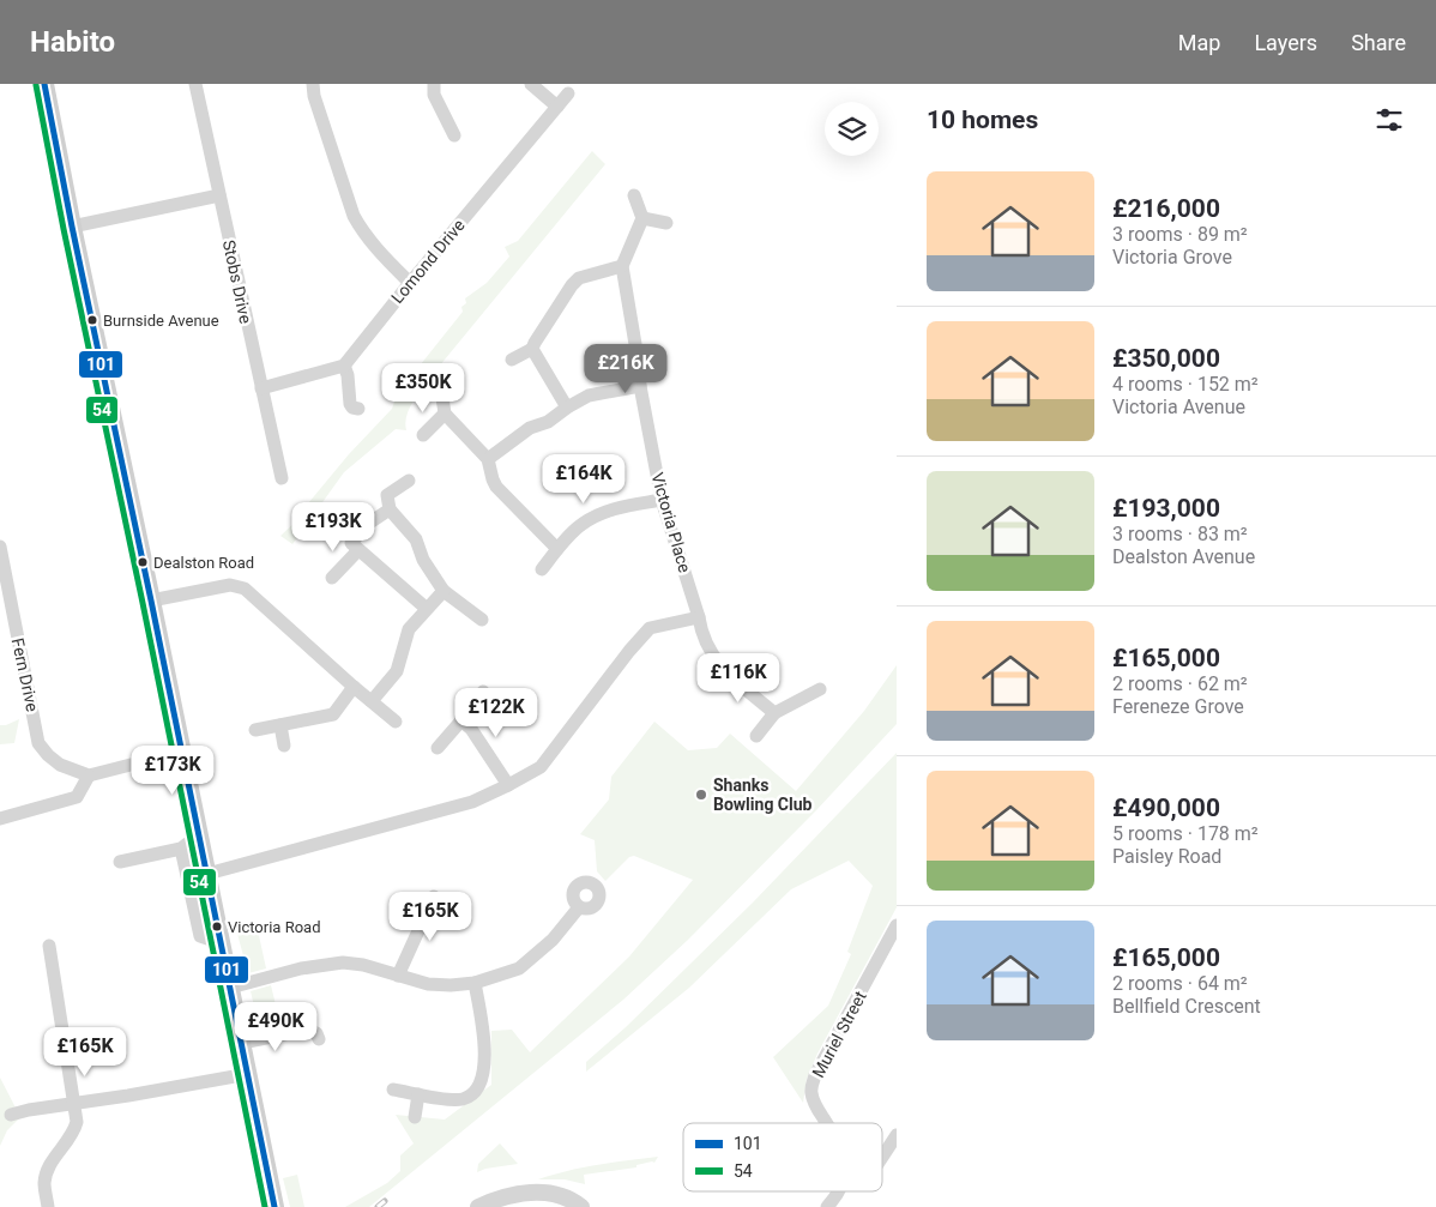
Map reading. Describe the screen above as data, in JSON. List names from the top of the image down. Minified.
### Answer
{"streets":{"street":["Lomond Drive","Stobs Drive","Victoria Place","Fern Drive","Muriel Street"]},"places":["Burnside Avenue","Dealston Road","Shanks Bowling Club","Victoria Road"],"lines":["transit line 101","transit line 54"],"legend":["101","54"],"page":{"header":"Habito","nav":["Map","Layers","Share"],"heading":"10 homes","list":[{"name":"£216,000","note":"3 rooms · 89 m² · Victoria Grove"},{"name":"£350,000","note":"4 rooms · 152 m² · Victoria Avenue"},{"name":"£193,000","note":"3 rooms · 83 m² · Dealston Avenue"},{"name":"£165,000","note":"2 rooms · 62 m² · Fereneze Grove"},{"name":"£490,000","note":"5 rooms · 178 m² · Paisley Road"},{"name":"£165,000","note":"2 rooms · 64 m² · Bellfield Crescent"}],"price":["£216K","£350K","£164K","£193K","£116K","£122K","£173K","£165K","£490K","£165K"]}}
